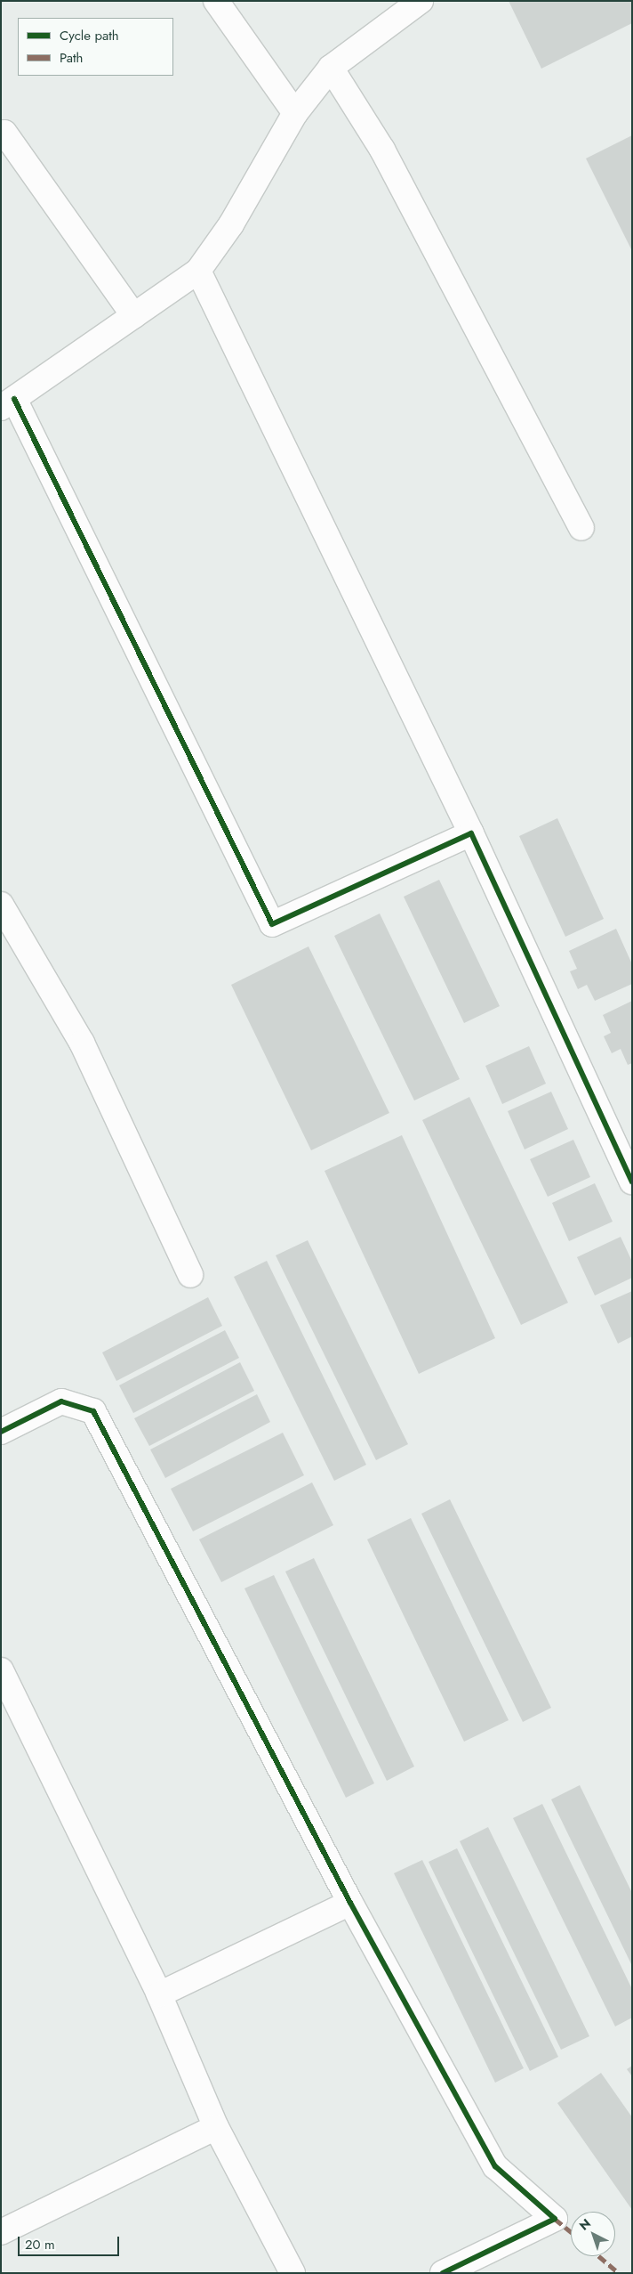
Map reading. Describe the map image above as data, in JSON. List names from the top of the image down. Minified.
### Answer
{"legend":["Cycle path","Path"],"scale_bar":"20 m","north":"top left"}
